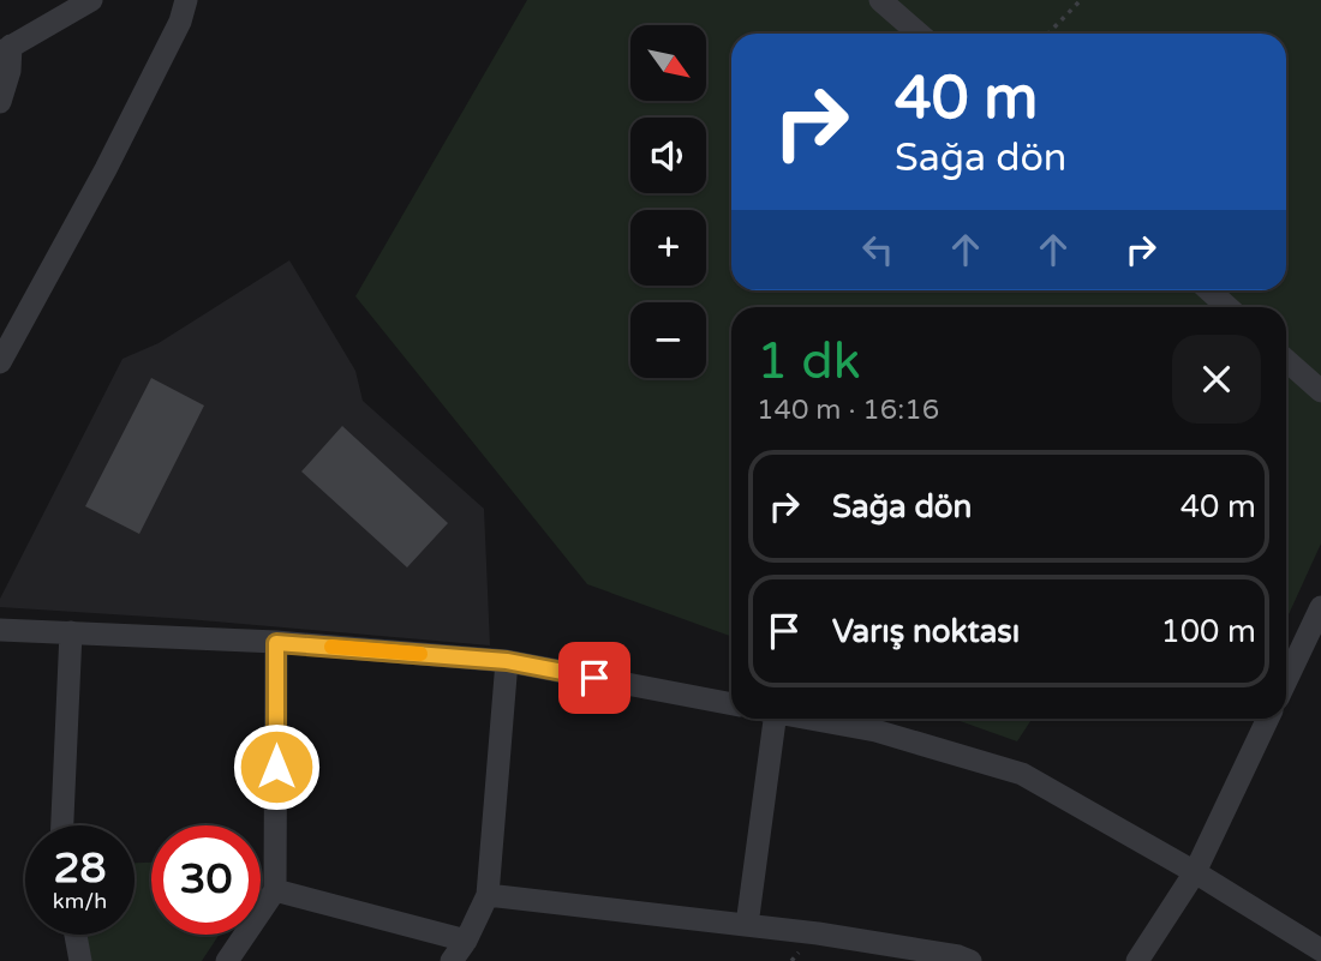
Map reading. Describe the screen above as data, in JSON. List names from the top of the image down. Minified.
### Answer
{"north":"bottom right","page":{"map_buttons":["+","−"],"turn":["40 m","Sağa dön"],"heading":["1 dk","140 m · 16:16"],"list":[{"name":"Sağa dön","value":"40 m"},{"name":"Varış noktası","value":"100 m"}],"speed":"28 km/h","limit":"30"}}
